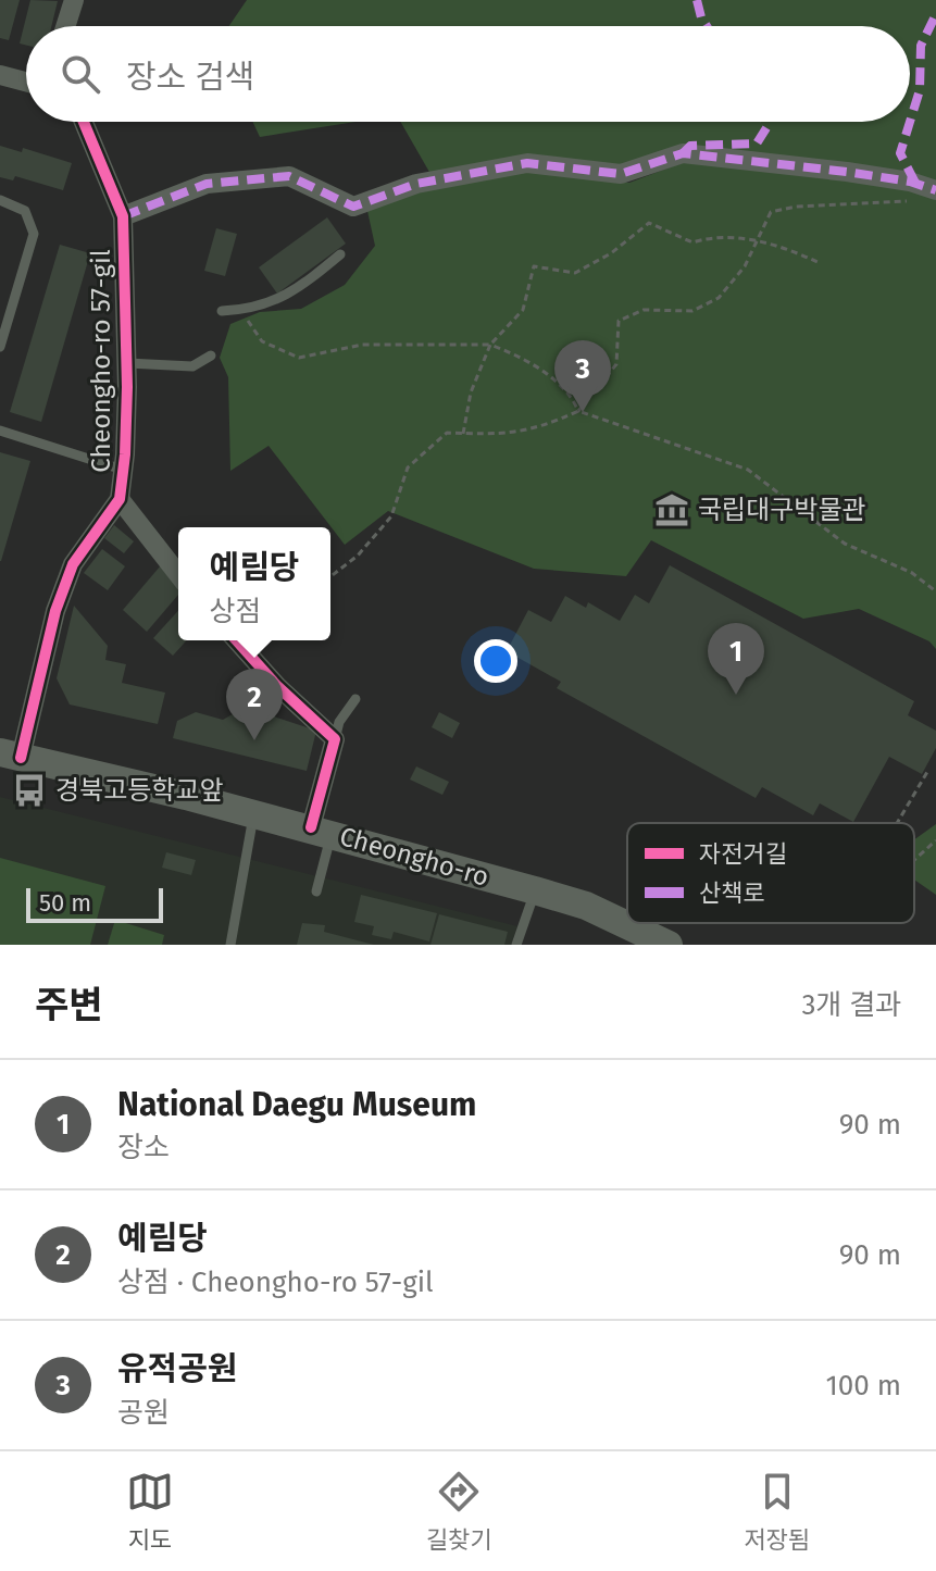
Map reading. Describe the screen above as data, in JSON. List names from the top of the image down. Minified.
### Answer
{"streets":{"main road":["Cheongho-ro"],"street":["Cheongho-ro 57-gil"]},"crossings":[["Cheongho-ro 57-gil","Cheongho-ro"]],"places":{"museum":["국립대구박물관"],"bus stop":["경북고등학교앞"]},"legend":["자전거길","산책로"],"scale_bar":"50 m","page":{"search":"장소 검색","pins":["3","1","2"],"popup":["예림당","상점"],"scale":"50 m","heading":["주변","3개 결과"],"list":[{"mark":"1","name":"National Daegu Museum","note":"장소","value":"90 m"},{"mark":"2","name":"예림당","note":"상점 · Cheongho-ro 57-gil","value":"90 m"},{"mark":"3","name":"유적공원","note":"공원","value":"100 m"}],"nav":["지도","길찾기","저장됨"]}}
